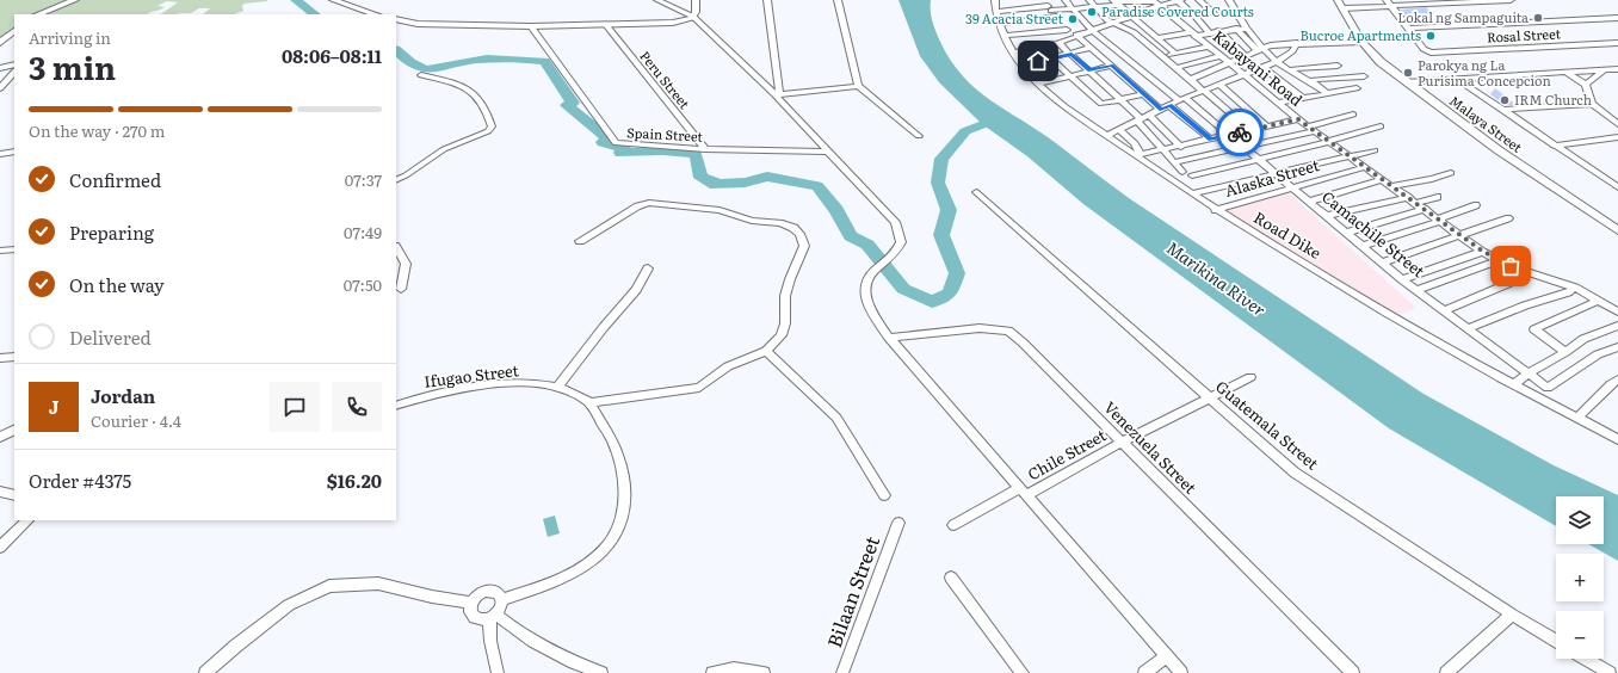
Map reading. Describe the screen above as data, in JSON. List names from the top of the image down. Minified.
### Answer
{"streets":{"street":["Rosal Street","Kabayani Road","Peru Street","Malaya Street","Spain Street","Alaska Street","Camachile Street","Road Dike","Ifugao Street","Guatemala Street","Venezuela Street","Chile Street","Bilaan Street"]},"crossings":[["Kabayani Road","Alaska Street"],["Peru Street","Spain Street"],["Alaska Street","Camachile Street"],["Alaska Street","Road Dike"],["Guatemala Street","Chile Street"],["Venezuela Street","Chile Street"]],"water":["Marikina River"],"places":["Paradise Covered Courts","Lokal ng Sampaguita","39 Acacia Street","Bucroe Apartments","Parokya ng La Purisima Concepcion","IRM Church"],"page":{"heading":["3 min","Arriving in","08:06–08:11"],"panel":["Jordan","Courier · 4.4","Order #4375","$16.20"],"bar":"On the way · 270 m","list":[["Confirmed","07:37"],["Preparing","07:49"],["On the way","07:50"],"Delivered"],"round":"J","map_buttons":["+","−"]}}
